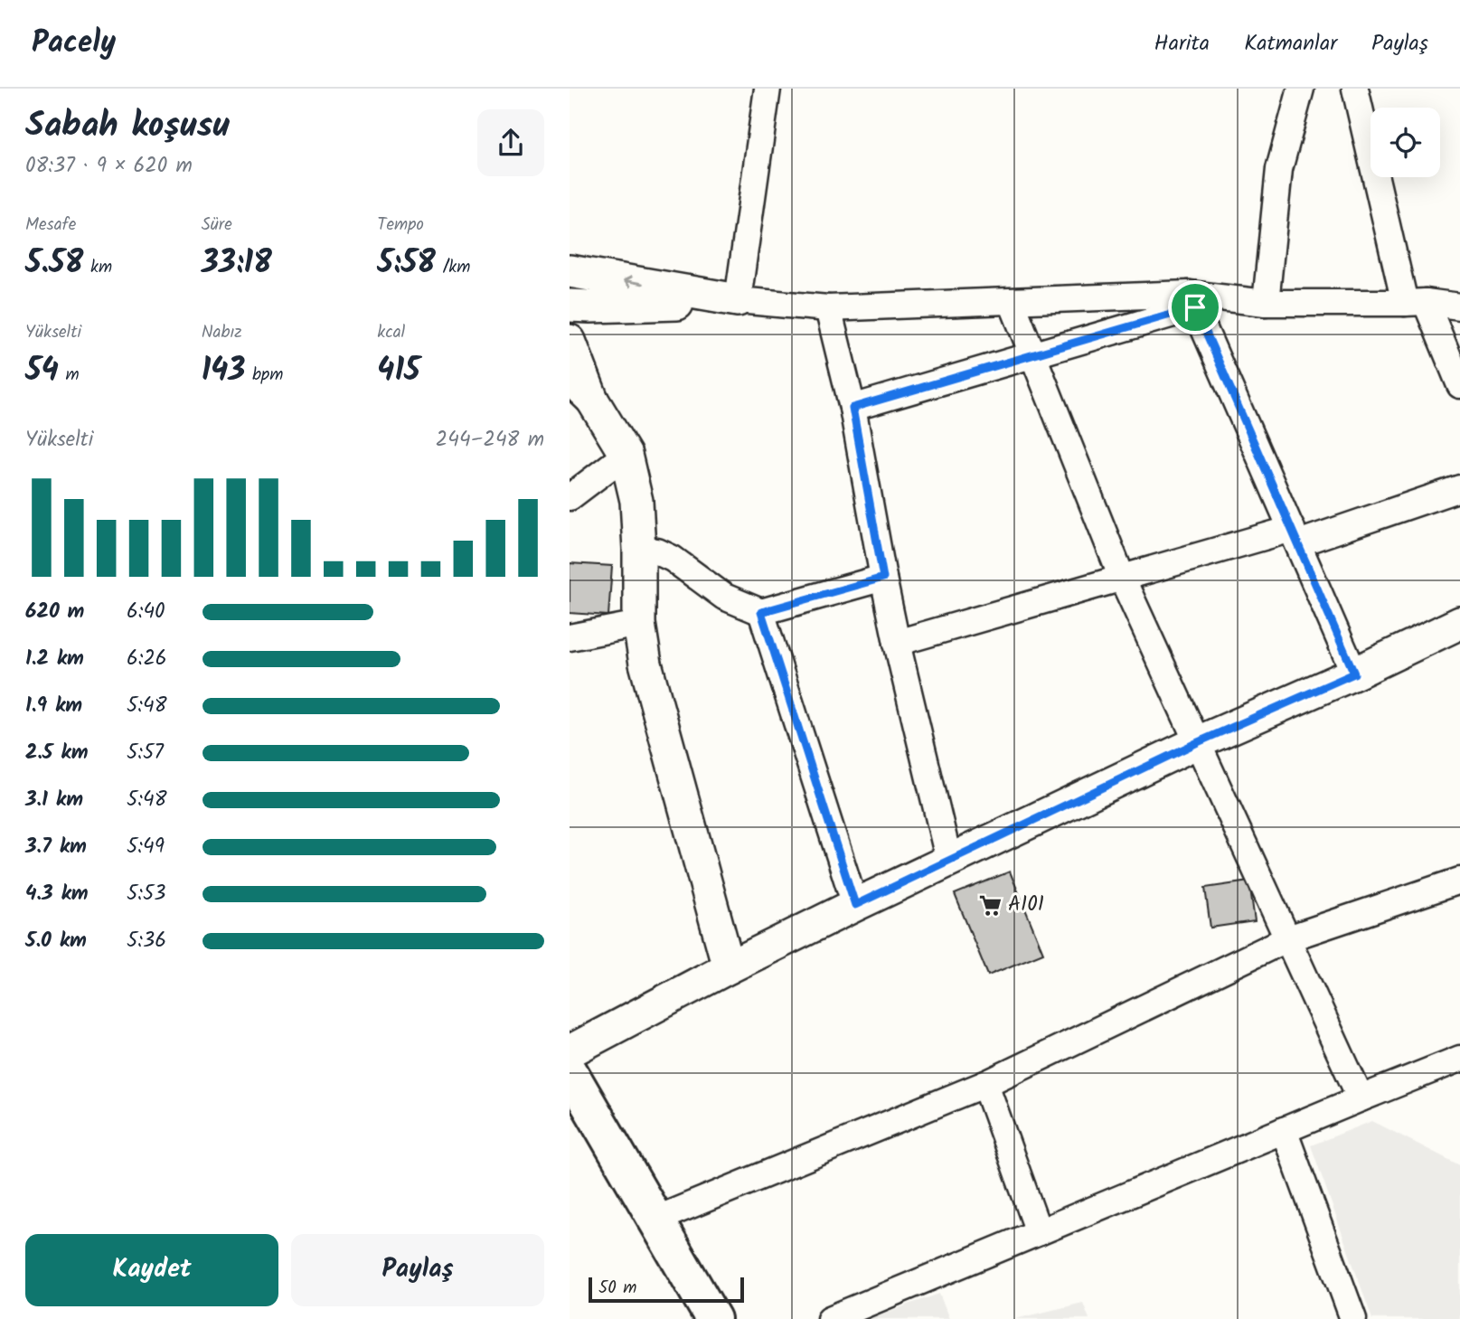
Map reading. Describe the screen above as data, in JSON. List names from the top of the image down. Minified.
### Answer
{"places":{"supermarket":["A101"]},"scale_bar":"50 m","page":{"header":"Pacely","nav":["Harita","Katmanlar","Paylaş"],"heading":["Sabah koşusu","08:37 · 9 × 620 m"],"stats":[["Mesafe","5.58 km"],["Süre","33:18"],["Tempo","5:58 /km"],["Yükselti","54 m"],["Nabız","143 bpm"],["kcal","415"]],"chart":["Yükselti","244–248 m"],"list":[{"name":"620 m","note":"6:40"},{"name":"1.2 km","note":"6:26"},{"name":"1.9 km","note":"5:48"},{"name":"2.5 km","note":"5:57"},{"name":"3.1 km","note":"5:48"},{"name":"3.7 km","note":"5:49"},{"name":"4.3 km","note":"5:53"},{"name":"5.0 km","note":"5:36"}],"buttons":["Kaydet","Paylaş"],"scale":"50 m"}}
